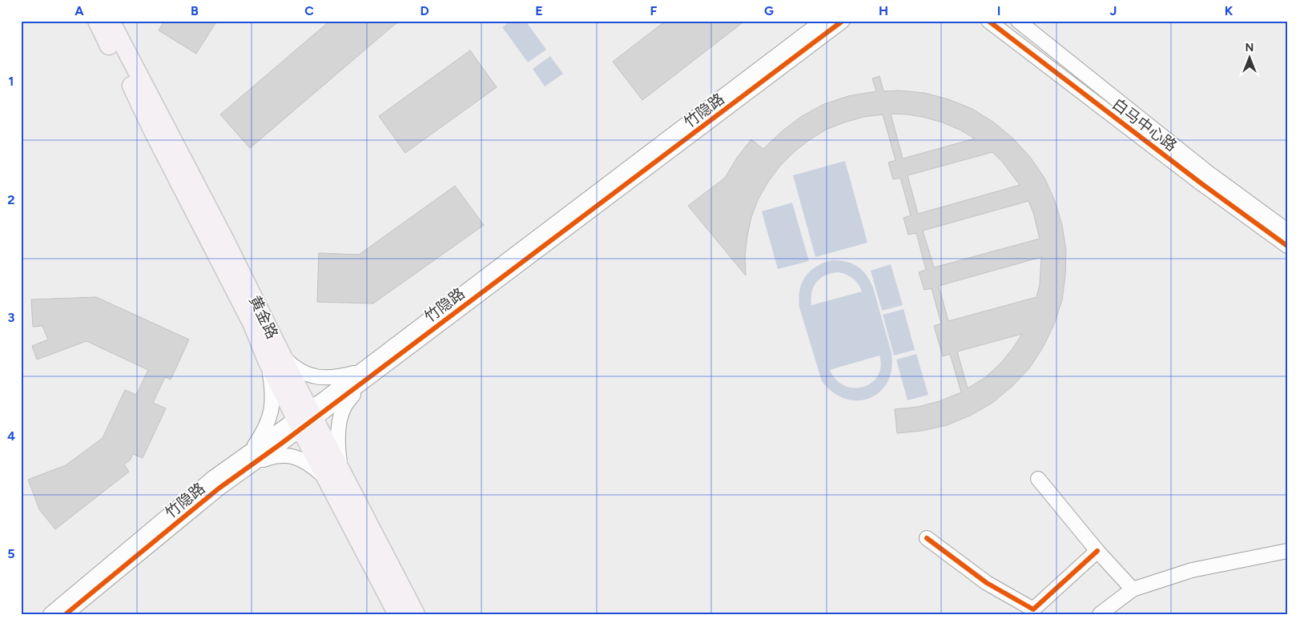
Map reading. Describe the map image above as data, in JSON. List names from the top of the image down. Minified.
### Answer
{"streets":{"main road":["黄金路"],"street":["竹隐路","白马中心路"]},"crossings":[["竹隐路","黄金路"]],"north":"top","grid":{"columns":["A","B","C","D","E","F","G","H","I","J","K"],"rows":["1","2","3","4","5"]}}
